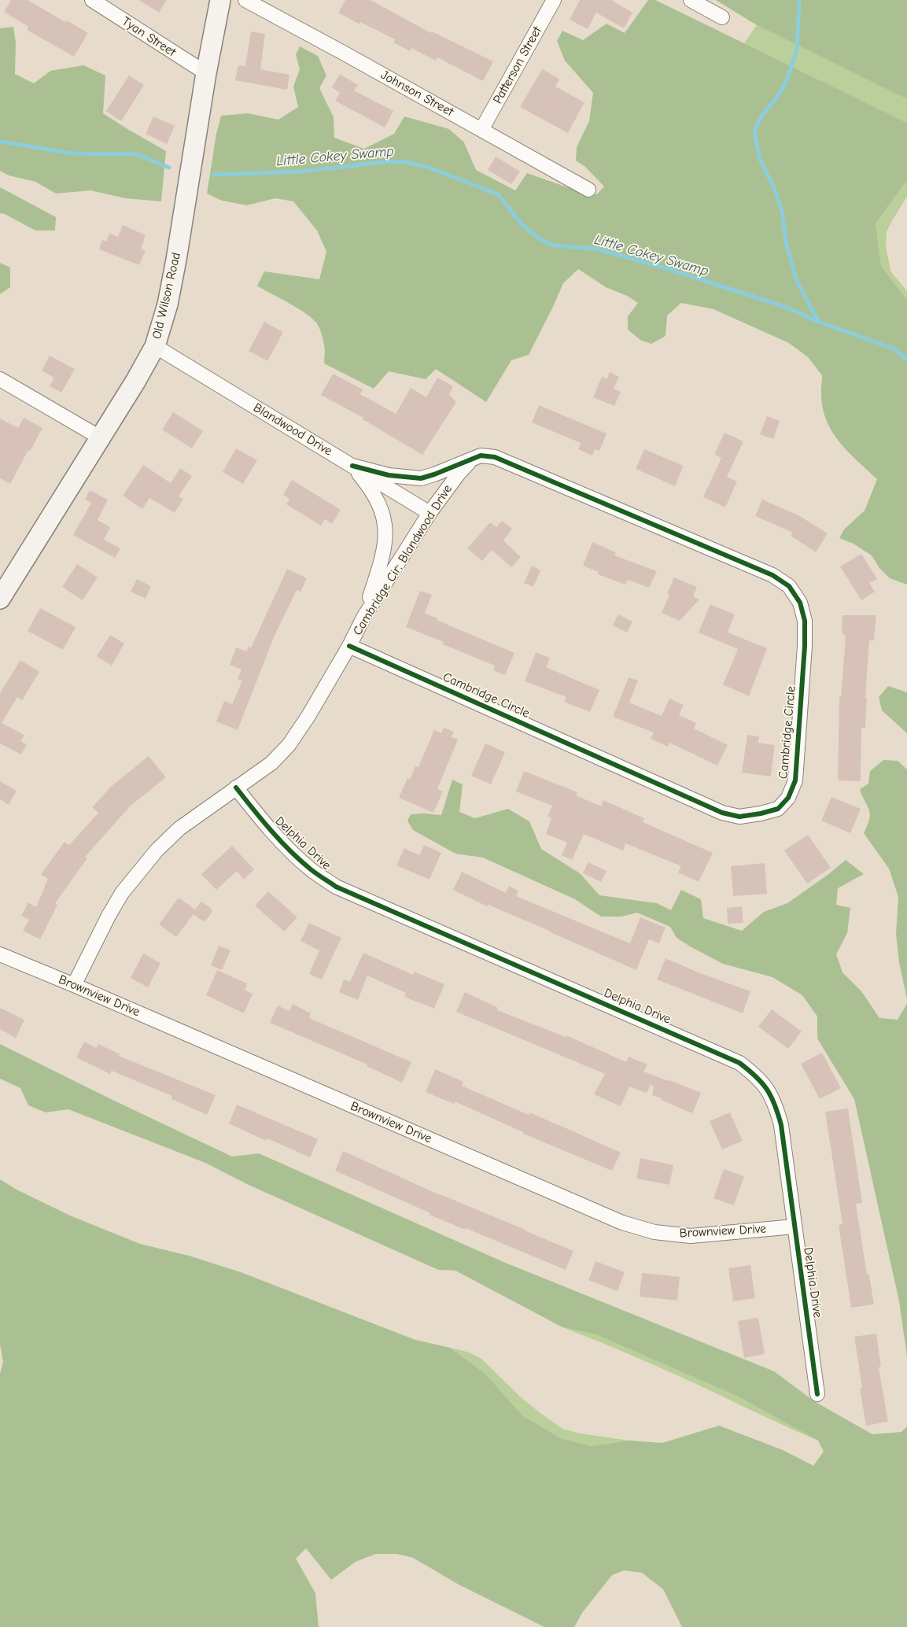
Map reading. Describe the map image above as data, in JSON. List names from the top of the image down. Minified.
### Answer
{"streets":{"street":["Tyan Street","Patterson Street","Johnson Street","Old Wilson Road","Blandwood Drive","Cambridge Cir; Blandwood Drive","Cambridge Circle","Delphia Drive","Brownview Drive"]},"crossings":[["Tyan Street","Old Wilson Road"],["Patterson Street","Johnson Street"],["Old Wilson Road","Blandwood Drive"],["Blandwood Drive","Cambridge Cir; Blandwood Drive"],["Blandwood Drive","Cambridge Circle"],["Cambridge Cir; Blandwood Drive","Cambridge Circle"],["Cambridge Cir; Blandwood Drive","Delphia Drive"],["Cambridge Cir; Blandwood Drive","Brownview Drive"],["Delphia Drive","Brownview Drive"]],"water":["Little Cokey Swamp"]}
